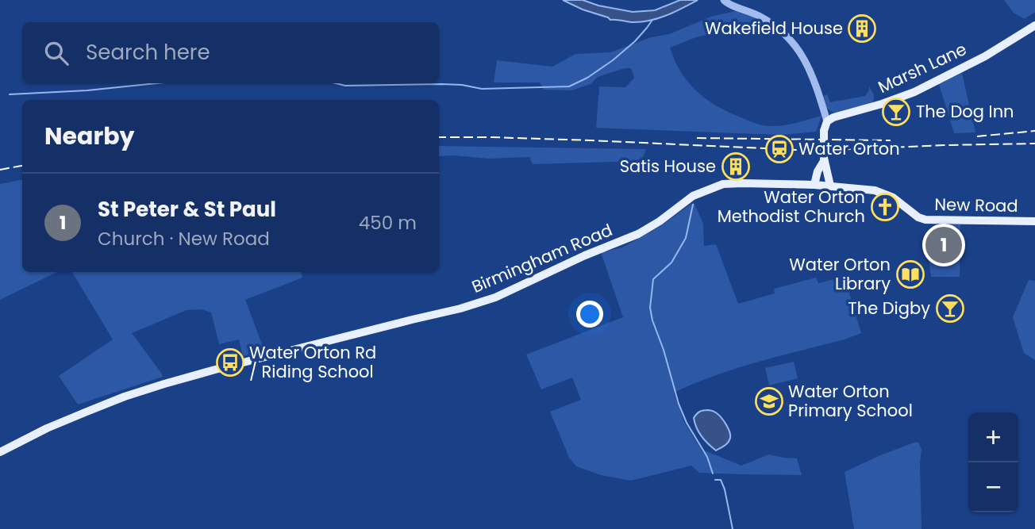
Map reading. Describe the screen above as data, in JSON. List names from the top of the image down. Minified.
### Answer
{"streets":{"main road":["Marsh Lane","New Road","Birmingham Road"]},"crossings":[["New Road","Birmingham Road"]],"places":{"building":["Wakefield House","Satis House"],"bar":["The Dog Inn","The Digby"],"station":["Water Orton"],"church":["Water Orton Methodist Church"],"library":["Water Orton Library"],"bus stop":["Water Orton Rd / Riding School"],"school or university":["Water Orton Primary School"]},"page":{"search":"Search here","heading":"Nearby","list":[{"mark":"1","name":"St Peter & St Paul","note":"Church · New Road","value":"450 m"}],"pins":"1","map_buttons":["+","−"]}}
